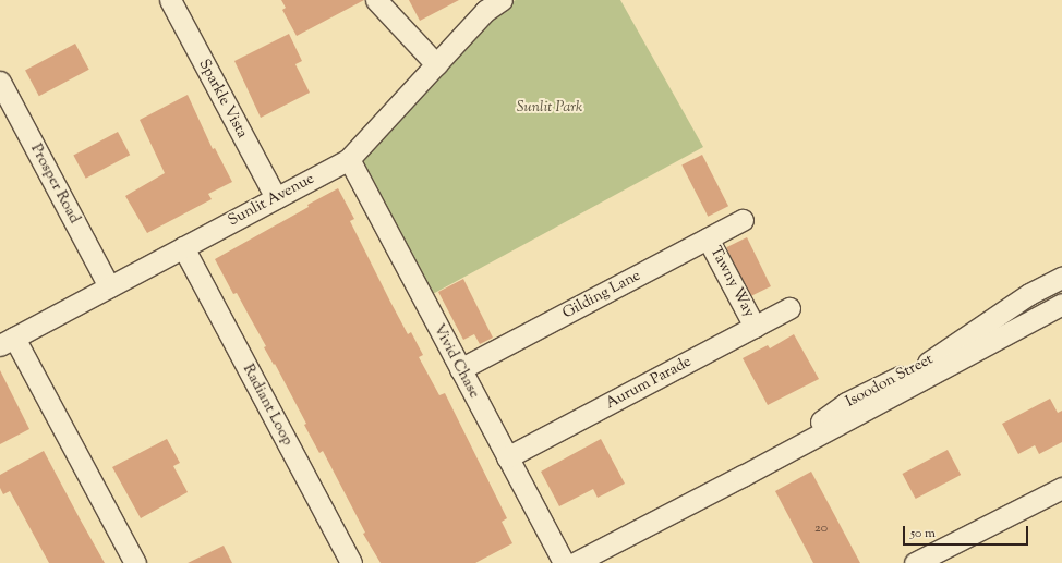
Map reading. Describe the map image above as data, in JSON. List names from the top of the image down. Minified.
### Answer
{"streets":{"street":["Sparkle Vista","Prosper Road","Sunlit Avenue","Tawny Way","Gilding Lane","Vivid Chase","Isoodon Street","Aurum Parade","Radiant Loop"]},"crossings":[["Sparkle Vista","Sunlit Avenue"],["Prosper Road","Sunlit Avenue"],["Sunlit Avenue","Vivid Chase"],["Sunlit Avenue","Radiant Loop"],["Tawny Way","Gilding Lane"],["Tawny Way","Aurum Parade"],["Gilding Lane","Vivid Chase"],["Vivid Chase","Aurum Parade"]],"parks":["Sunlit Park"],"house_numbers":["20"],"scale_bar":"50 m"}
